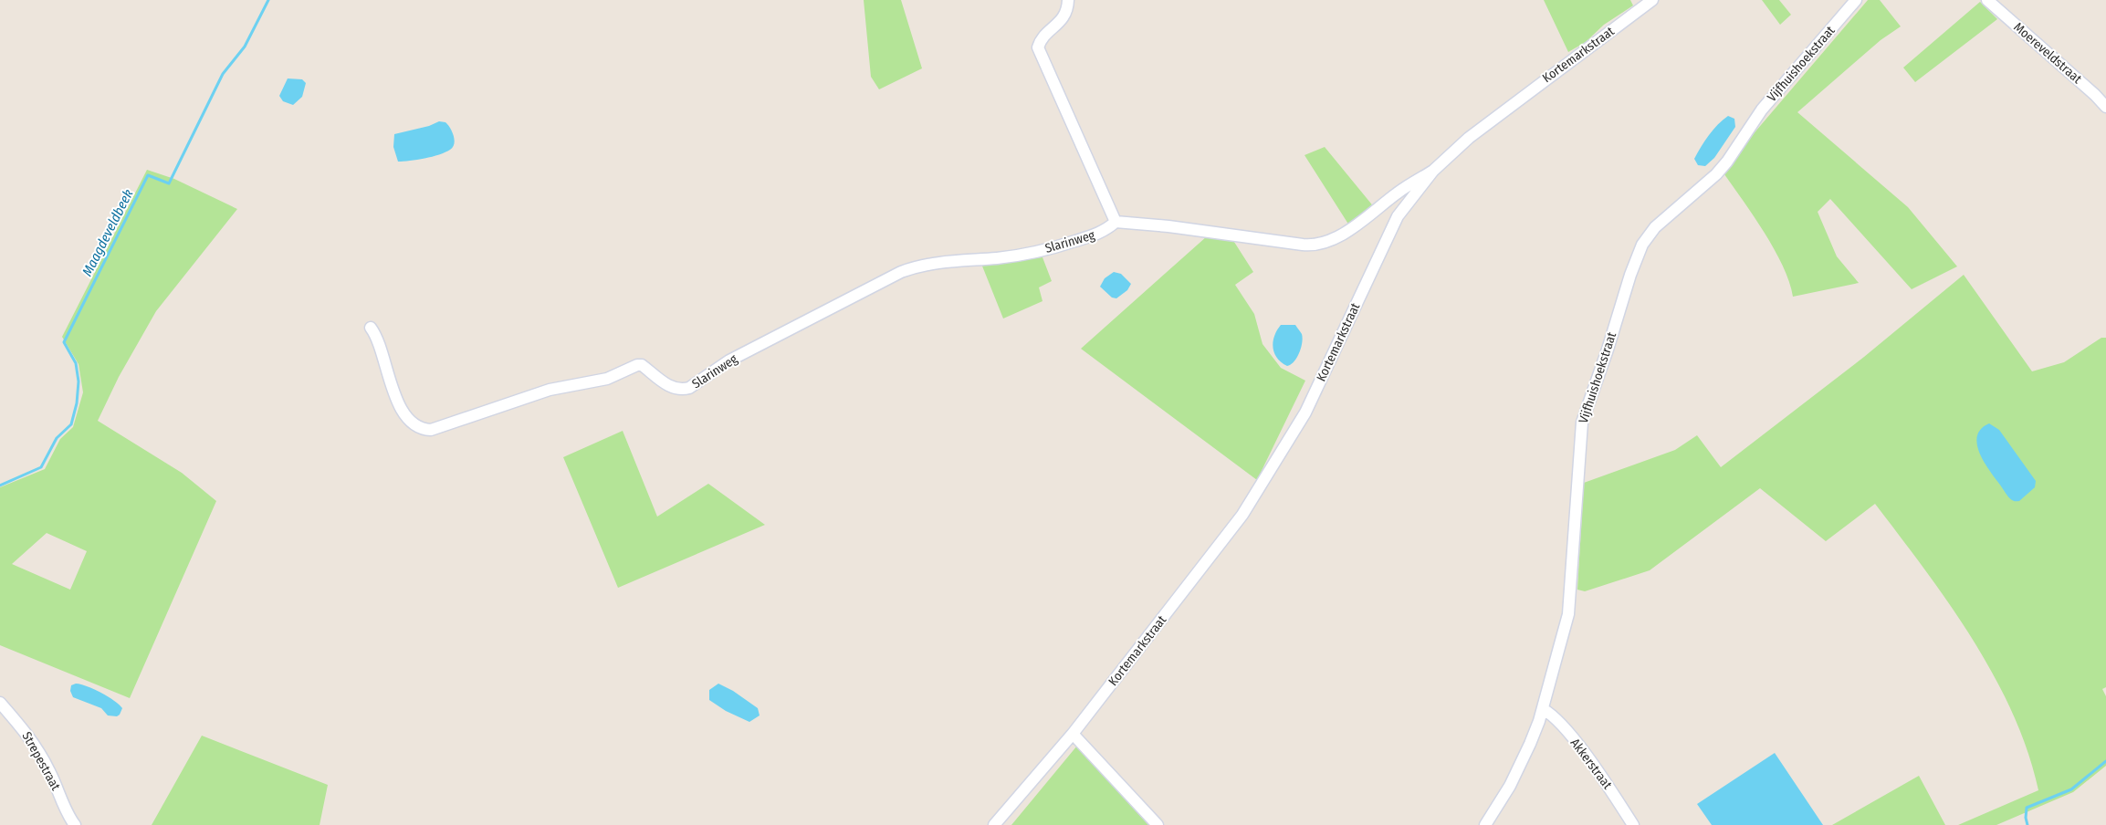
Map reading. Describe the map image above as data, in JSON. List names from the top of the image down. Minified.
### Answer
{"streets":{"street":["Moereveldstraat","Kortemarkstraat","Vijfhuishoekstraat","Slarinweg","Strepestraat","Akkerstraat"]},"crossings":[["Vijfhuishoekstraat","Akkerstraat"]],"water":["Maagdeveldbeek"]}
